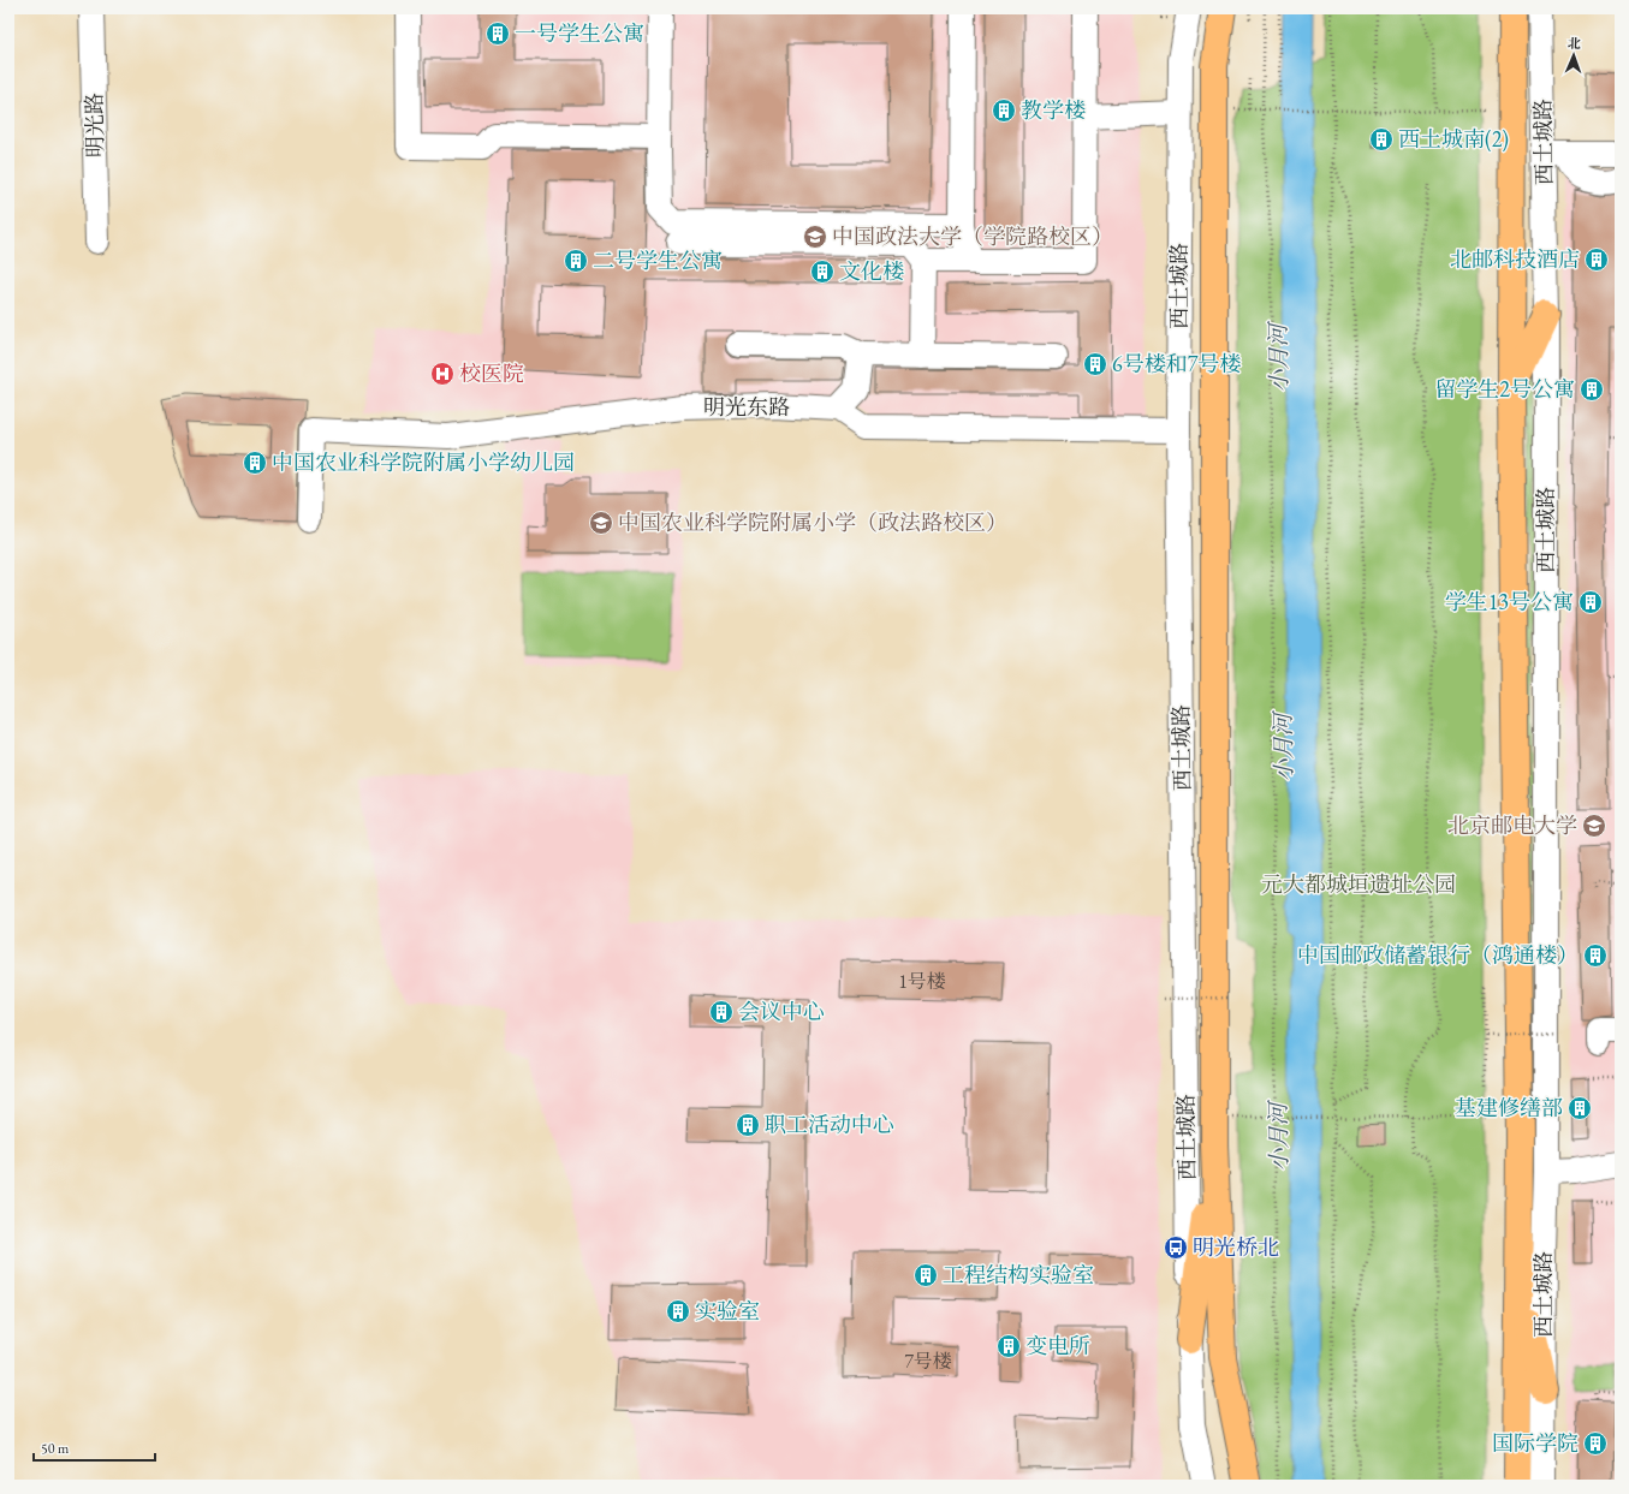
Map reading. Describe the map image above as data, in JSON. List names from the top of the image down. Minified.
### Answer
{"streets":{"highway":["西土城路"],"street":["明光路","明光东路"]},"crossings":[["西土城路","明光东路"]],"water":["小月河"],"parks":["元大都城垣遗址公园"],"places":{"building":["一号学生公寓","教学楼","西土城南(2)","北邮科技酒店","二号学生公寓","文化楼","6号楼和7号楼","留学生2号公寓","中国农业科学院附属小学幼儿园","学生13号公寓","中国邮政储蓄银行（鸿通楼）","会议中心","基建修缮部","职工活动中心","工程结构实验室","实验室","变电所","国际学院"],"school or university":["中国政法大学（学院路校区）","中国农业科学院附属小学（政法路校区）","北京邮电大学"],"hospital":["校医院"],"bus stop":["明光桥北"]},"house_numbers":["1号楼","7号楼"],"scale_bar":"50 m","north":"top"}
